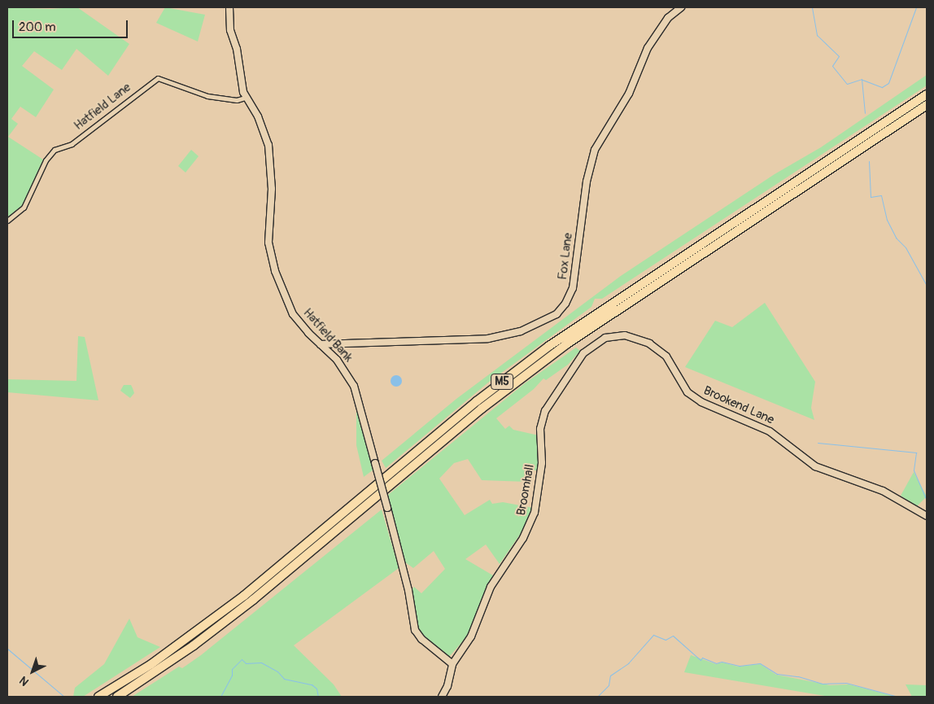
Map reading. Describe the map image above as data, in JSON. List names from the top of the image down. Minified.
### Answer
{"streets":{"highway":["M5"],"street":["Hatfield Lane","Fox Lane","Hatfield Bank","Brookend Lane","Broomhall"]},"crossings":[["Hatfield Lane","Hatfield Bank"],["Fox Lane","Hatfield Bank"],["Hatfield Bank","Broomhall"],["Brookend Lane","Broomhall"]],"scale_bar":"200 m","north":"bottom left"}
